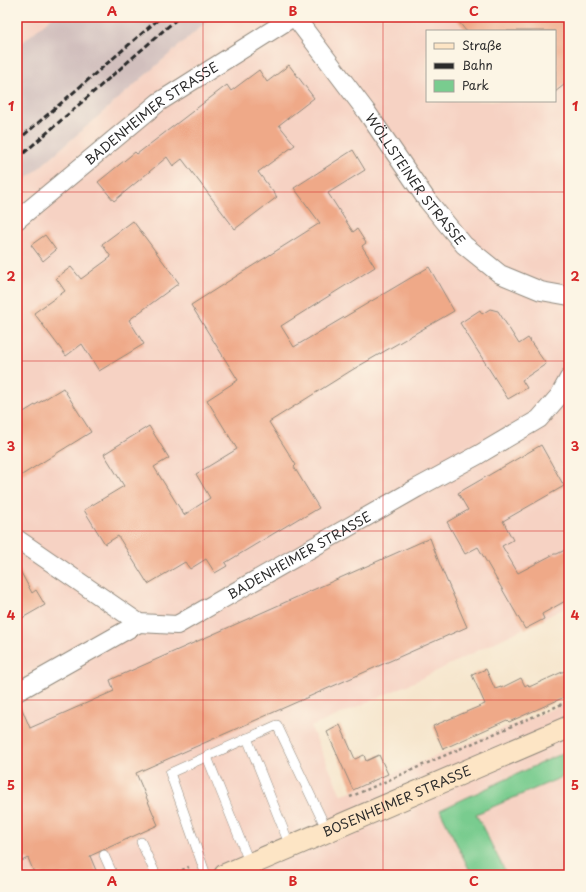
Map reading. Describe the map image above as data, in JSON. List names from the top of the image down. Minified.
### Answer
{"streets":{"street":["BADENHEIMER STRASSE","WÖLLSTEINER STRASSE","BOSENHEIMER STRASSE"]},"crossings":[["BADENHEIMER STRASSE","WÖLLSTEINER STRASSE"]],"legend":["Straße","Bahn","Park"],"grid":{"columns":["A","B","C"],"rows":["1","2","3","4","5"]}}
